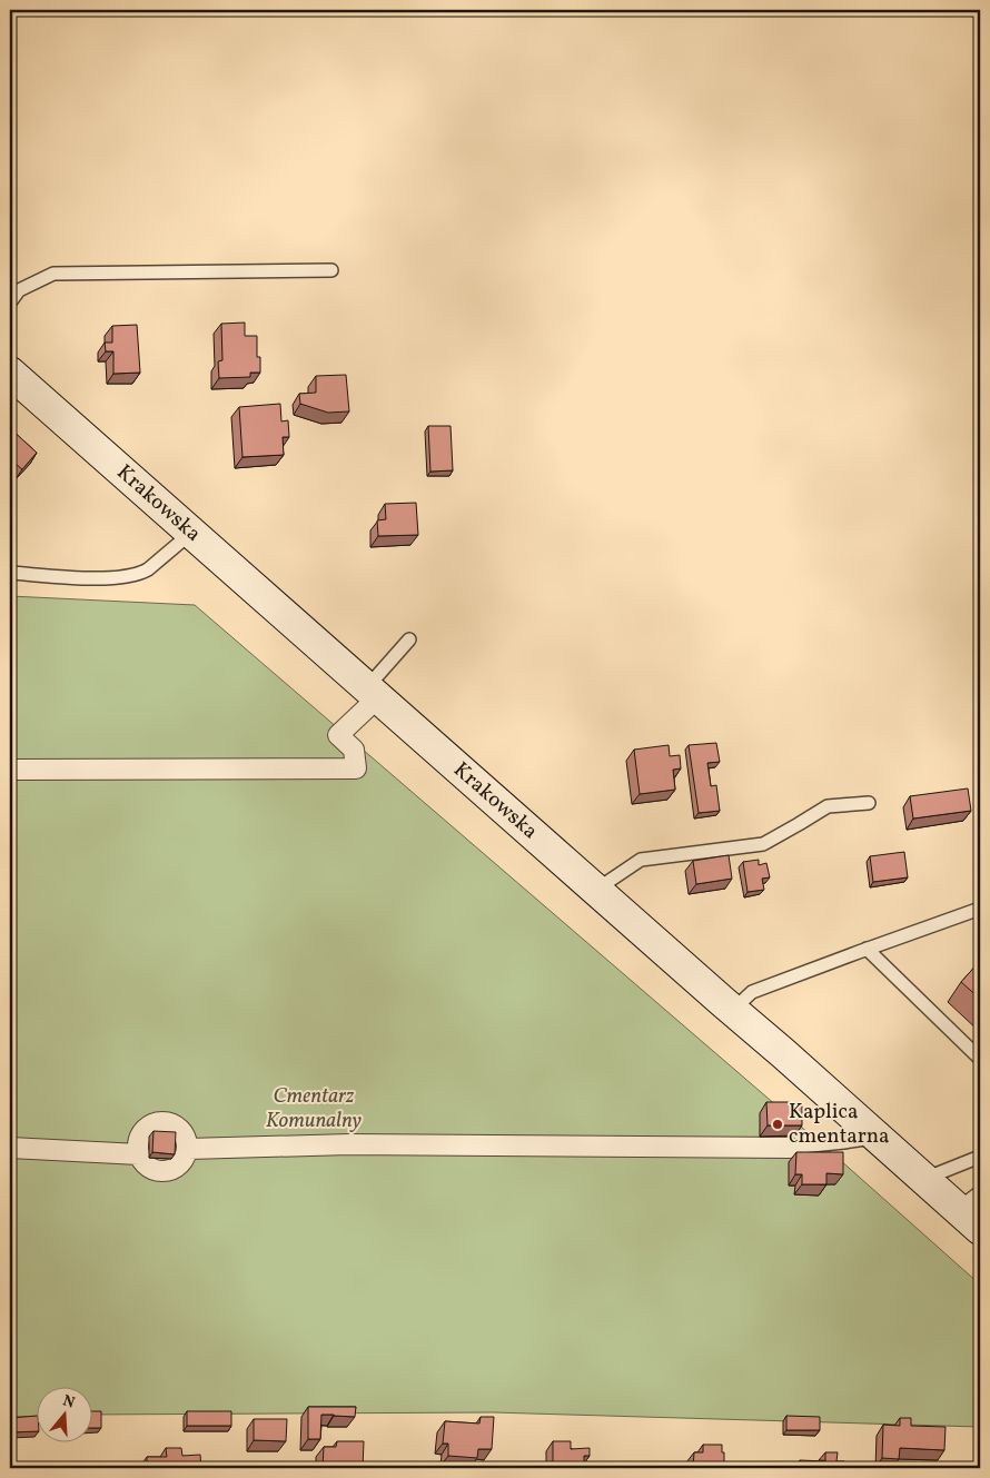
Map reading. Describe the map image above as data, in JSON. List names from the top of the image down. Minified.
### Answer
{"streets":{"main road":["Krakowska"]},"parks":["Cmentarz Komunalny"],"places":["Kaplica cmentarna"],"north":"top"}
